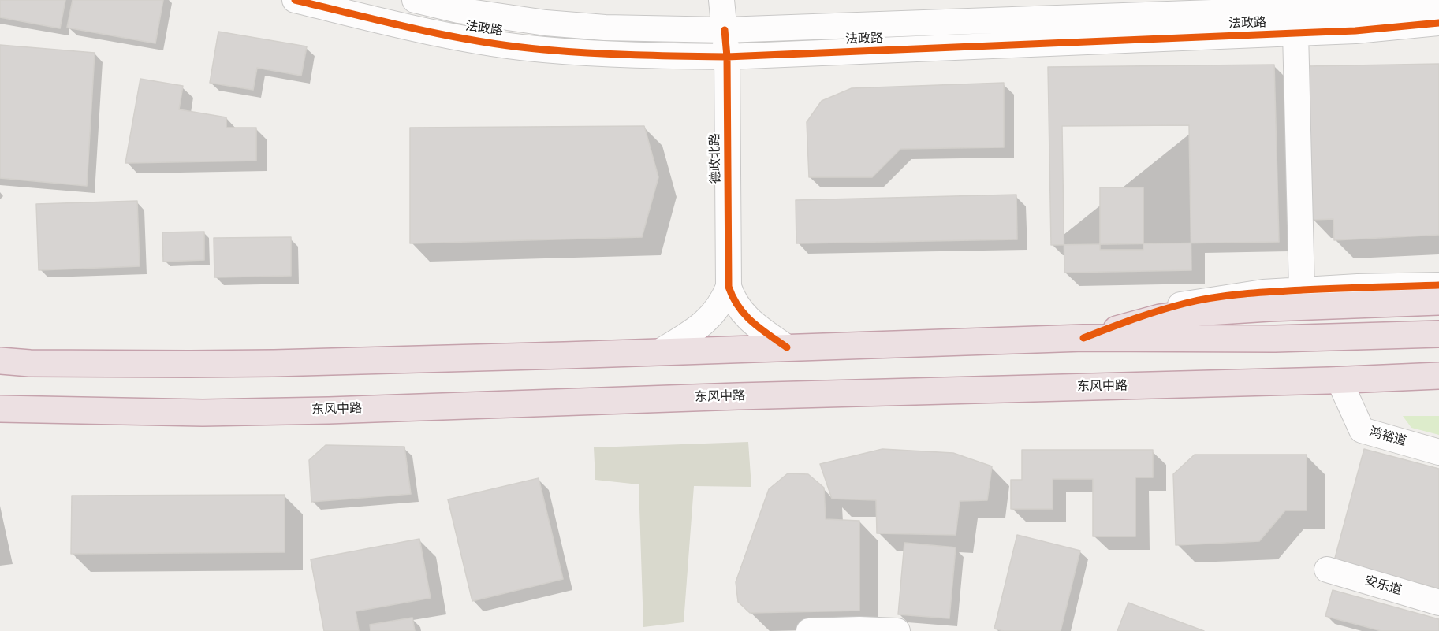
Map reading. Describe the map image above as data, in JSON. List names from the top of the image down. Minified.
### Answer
{"streets":{"highway":["东风中路"],"street":["法政路","德政北路","鸿裕道","安乐道"]},"crossings":[["法政路","德政北路"],["东风中路","鸿裕道"]]}
